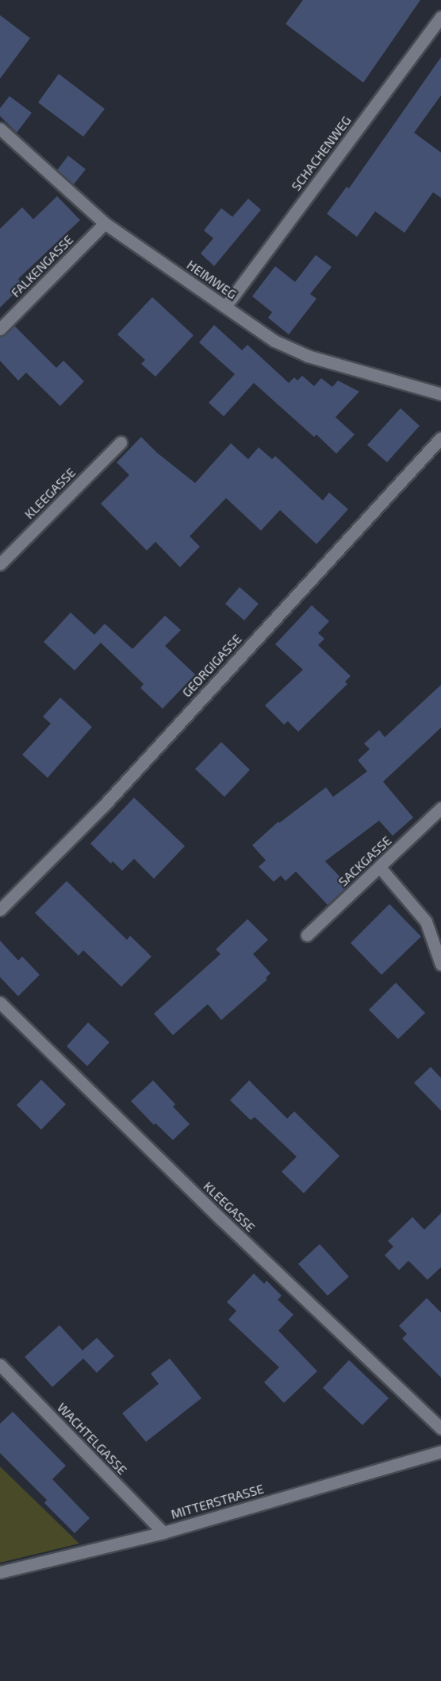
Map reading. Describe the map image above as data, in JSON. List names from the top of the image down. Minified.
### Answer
{"streets":{"street":["SCHACHENWEG","FALKENGASSE","HEIMWEG","KLEEGASSE","GEORGIGASSE","SACKGASSE","WACHTELGASSE","MITTERSTRASSE"]},"crossings":[["SCHACHENWEG","HEIMWEG"],["FALKENGASSE","HEIMWEG"],["WACHTELGASSE","MITTERSTRASSE"]]}
